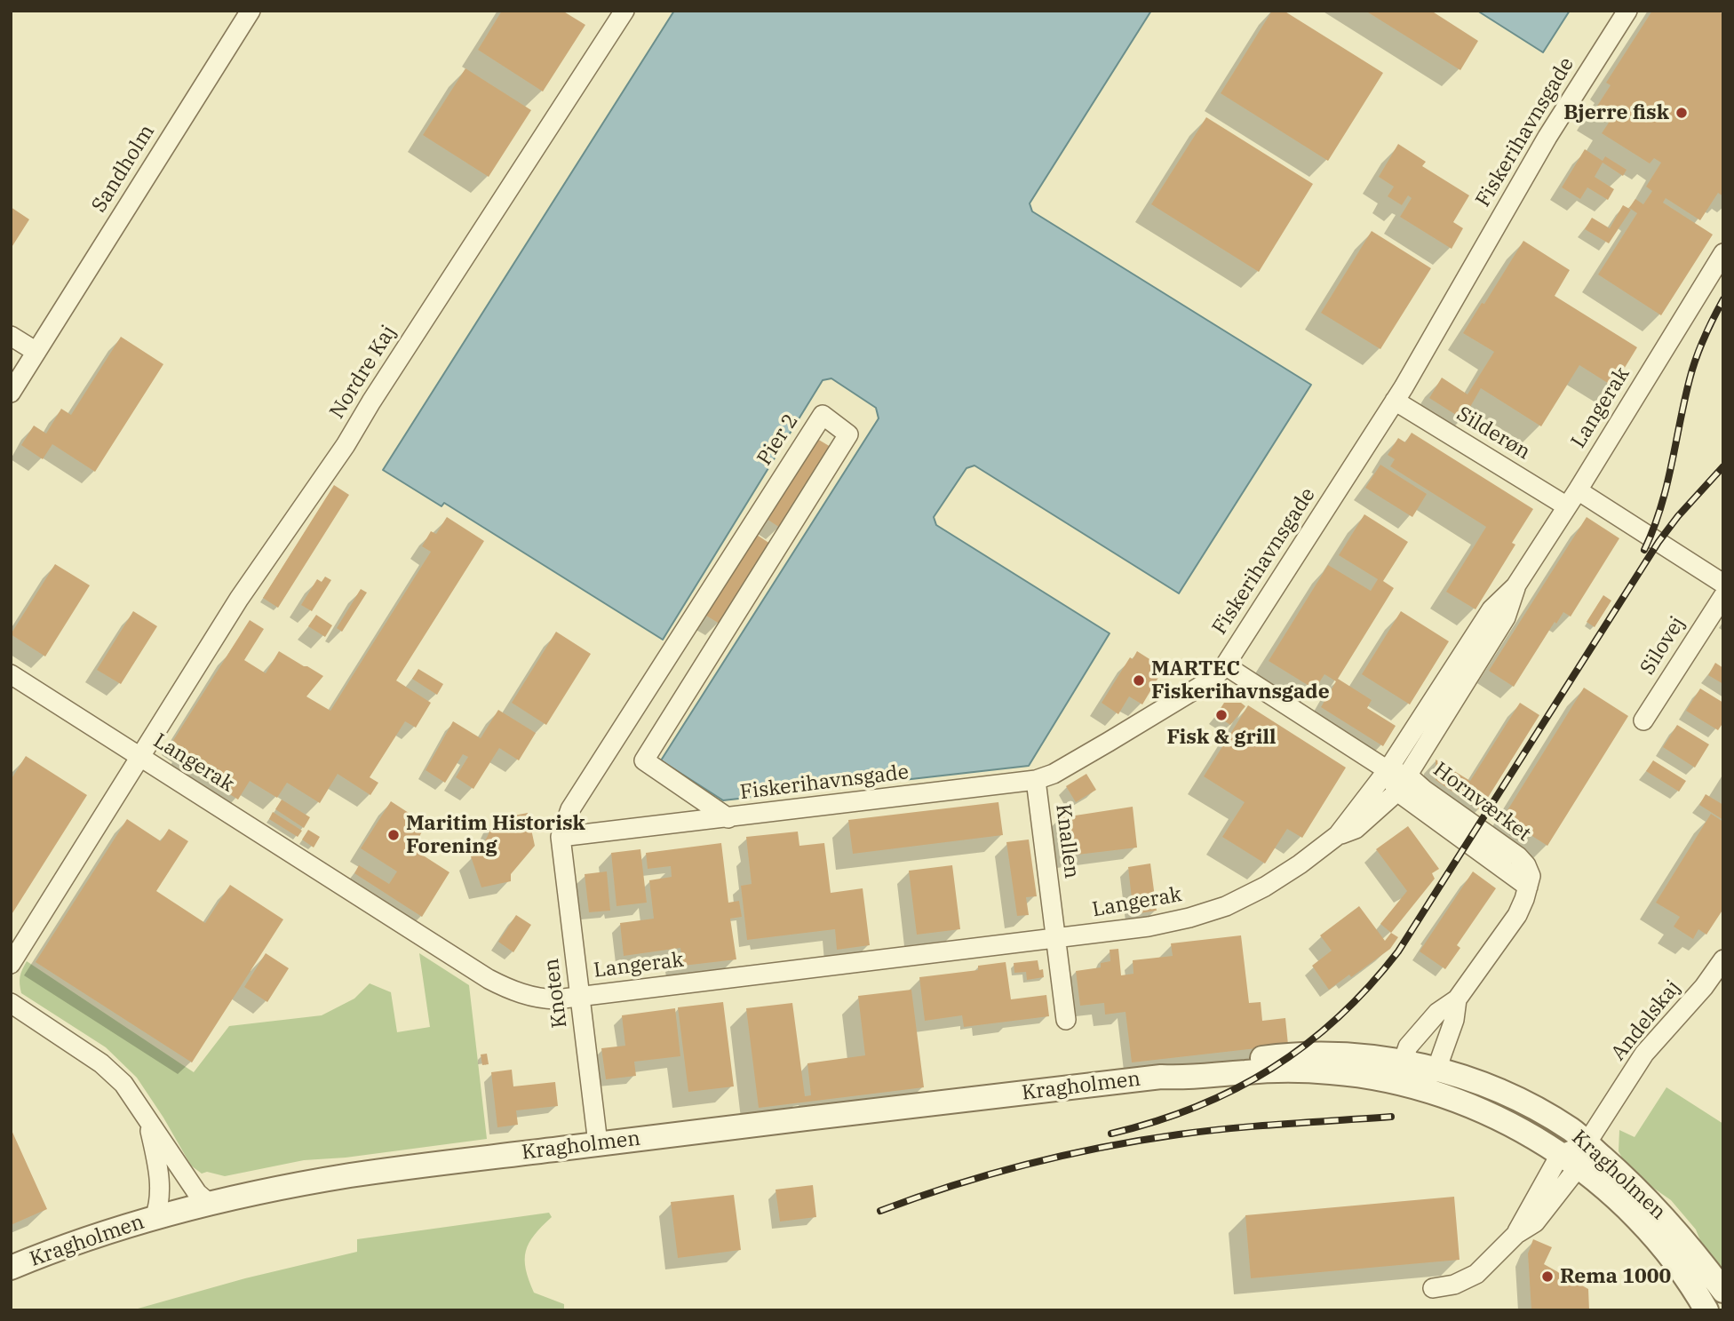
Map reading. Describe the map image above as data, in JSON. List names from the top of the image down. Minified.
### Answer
{"streets":{"street":["Fiskerihavnsgade","Sandholm","Nordre Kaj","Langerak","Silderøn","Pier 2","Silovej","Hornværket","Knallen","Knoten","Andelskaj","Kragholmen"]},"crossings":[["Fiskerihavnsgade","Silderøn"],["Fiskerihavnsgade","Pier 2"],["Fiskerihavnsgade","Hornværket"],["Fiskerihavnsgade","Knallen"],["Fiskerihavnsgade","Knoten"],["Nordre Kaj","Langerak"],["Langerak","Silderøn"],["Langerak","Hornværket"],["Langerak","Knallen"],["Langerak","Knoten"],["Pier 2","Knoten"],["Knoten","Kragholmen"],["Andelskaj","Kragholmen"]],"places":["Bjerre fisk","MARTEC Fiskerihavnsgade","Fisk & grill","Maritim Historisk Forening","Rema 1000"]}
